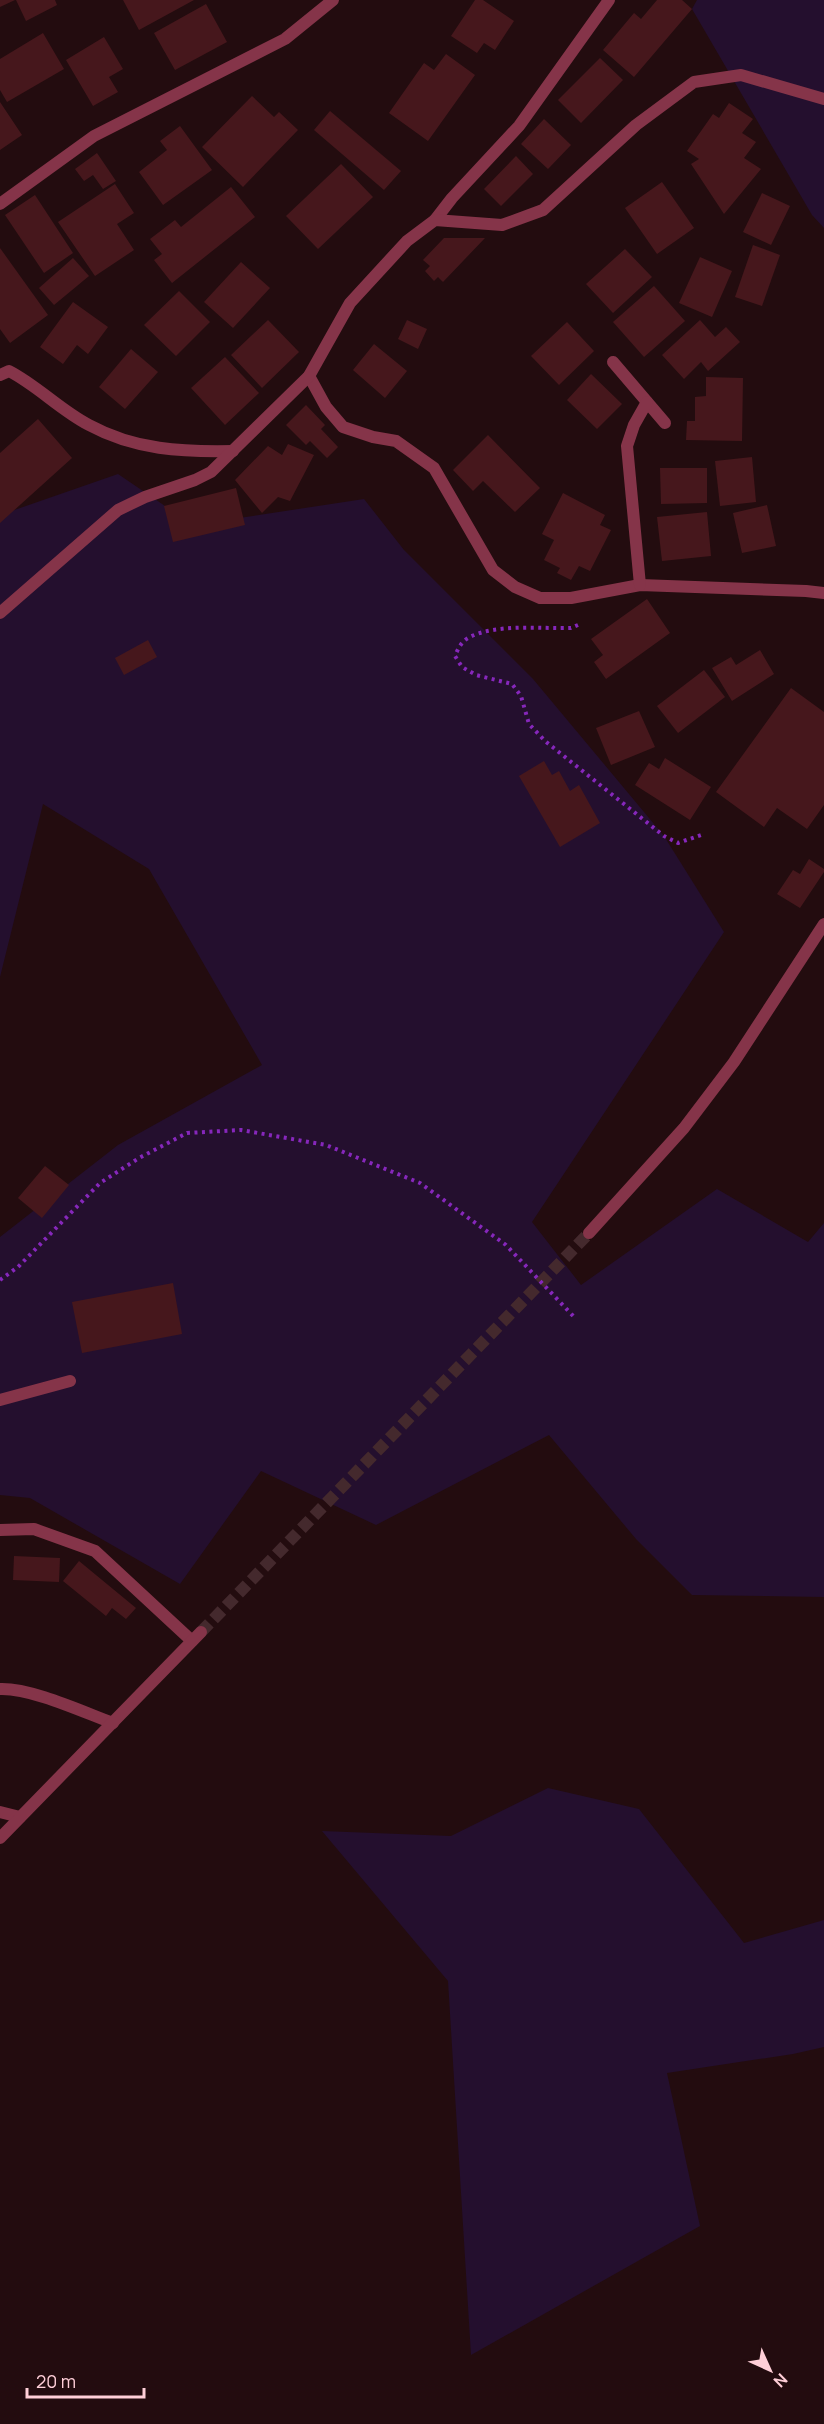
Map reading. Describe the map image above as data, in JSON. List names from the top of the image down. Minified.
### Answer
{"scale_bar":"20 m","north":"bottom right"}
